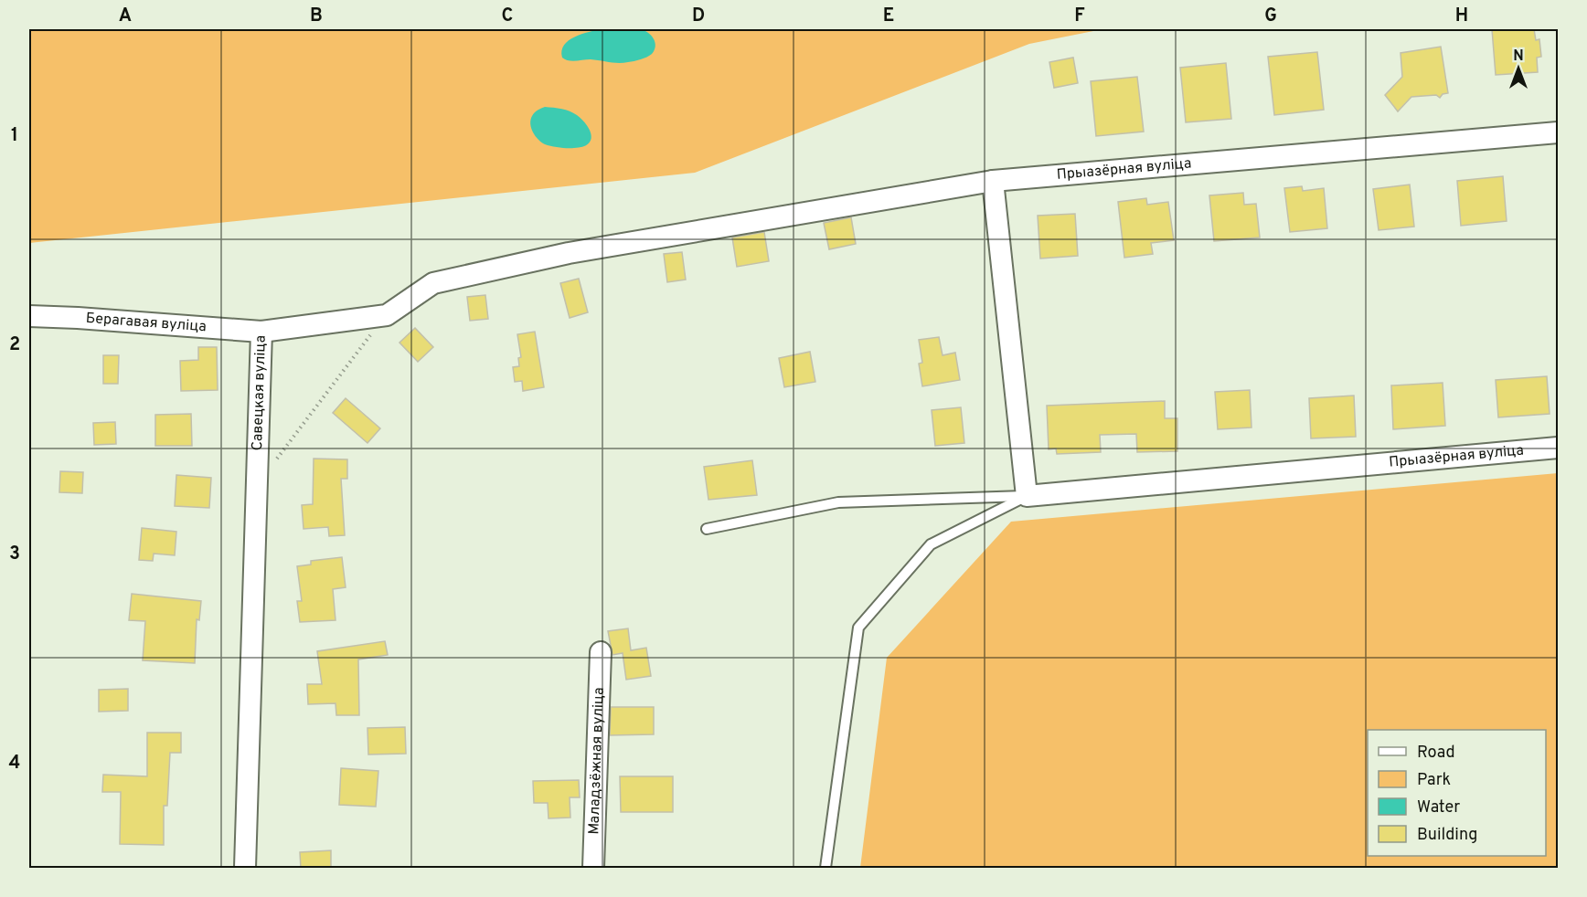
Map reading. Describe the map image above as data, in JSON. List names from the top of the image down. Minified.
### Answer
{"streets":{"street":["Прыазёрная вуліца","Берагавая вуліца","Савецкая вуліца","Маладзёжная вуліца"]},"crossings":[["Прыазёрная вуліца","Савецкая вуліца"],["Берагавая вуліца","Савецкая вуліца"]],"legend":["Road","Park","Water","Building"],"north":"top","grid":{"columns":["A","B","C","D","E","F","G","H"],"rows":["1","2","3","4"]}}
